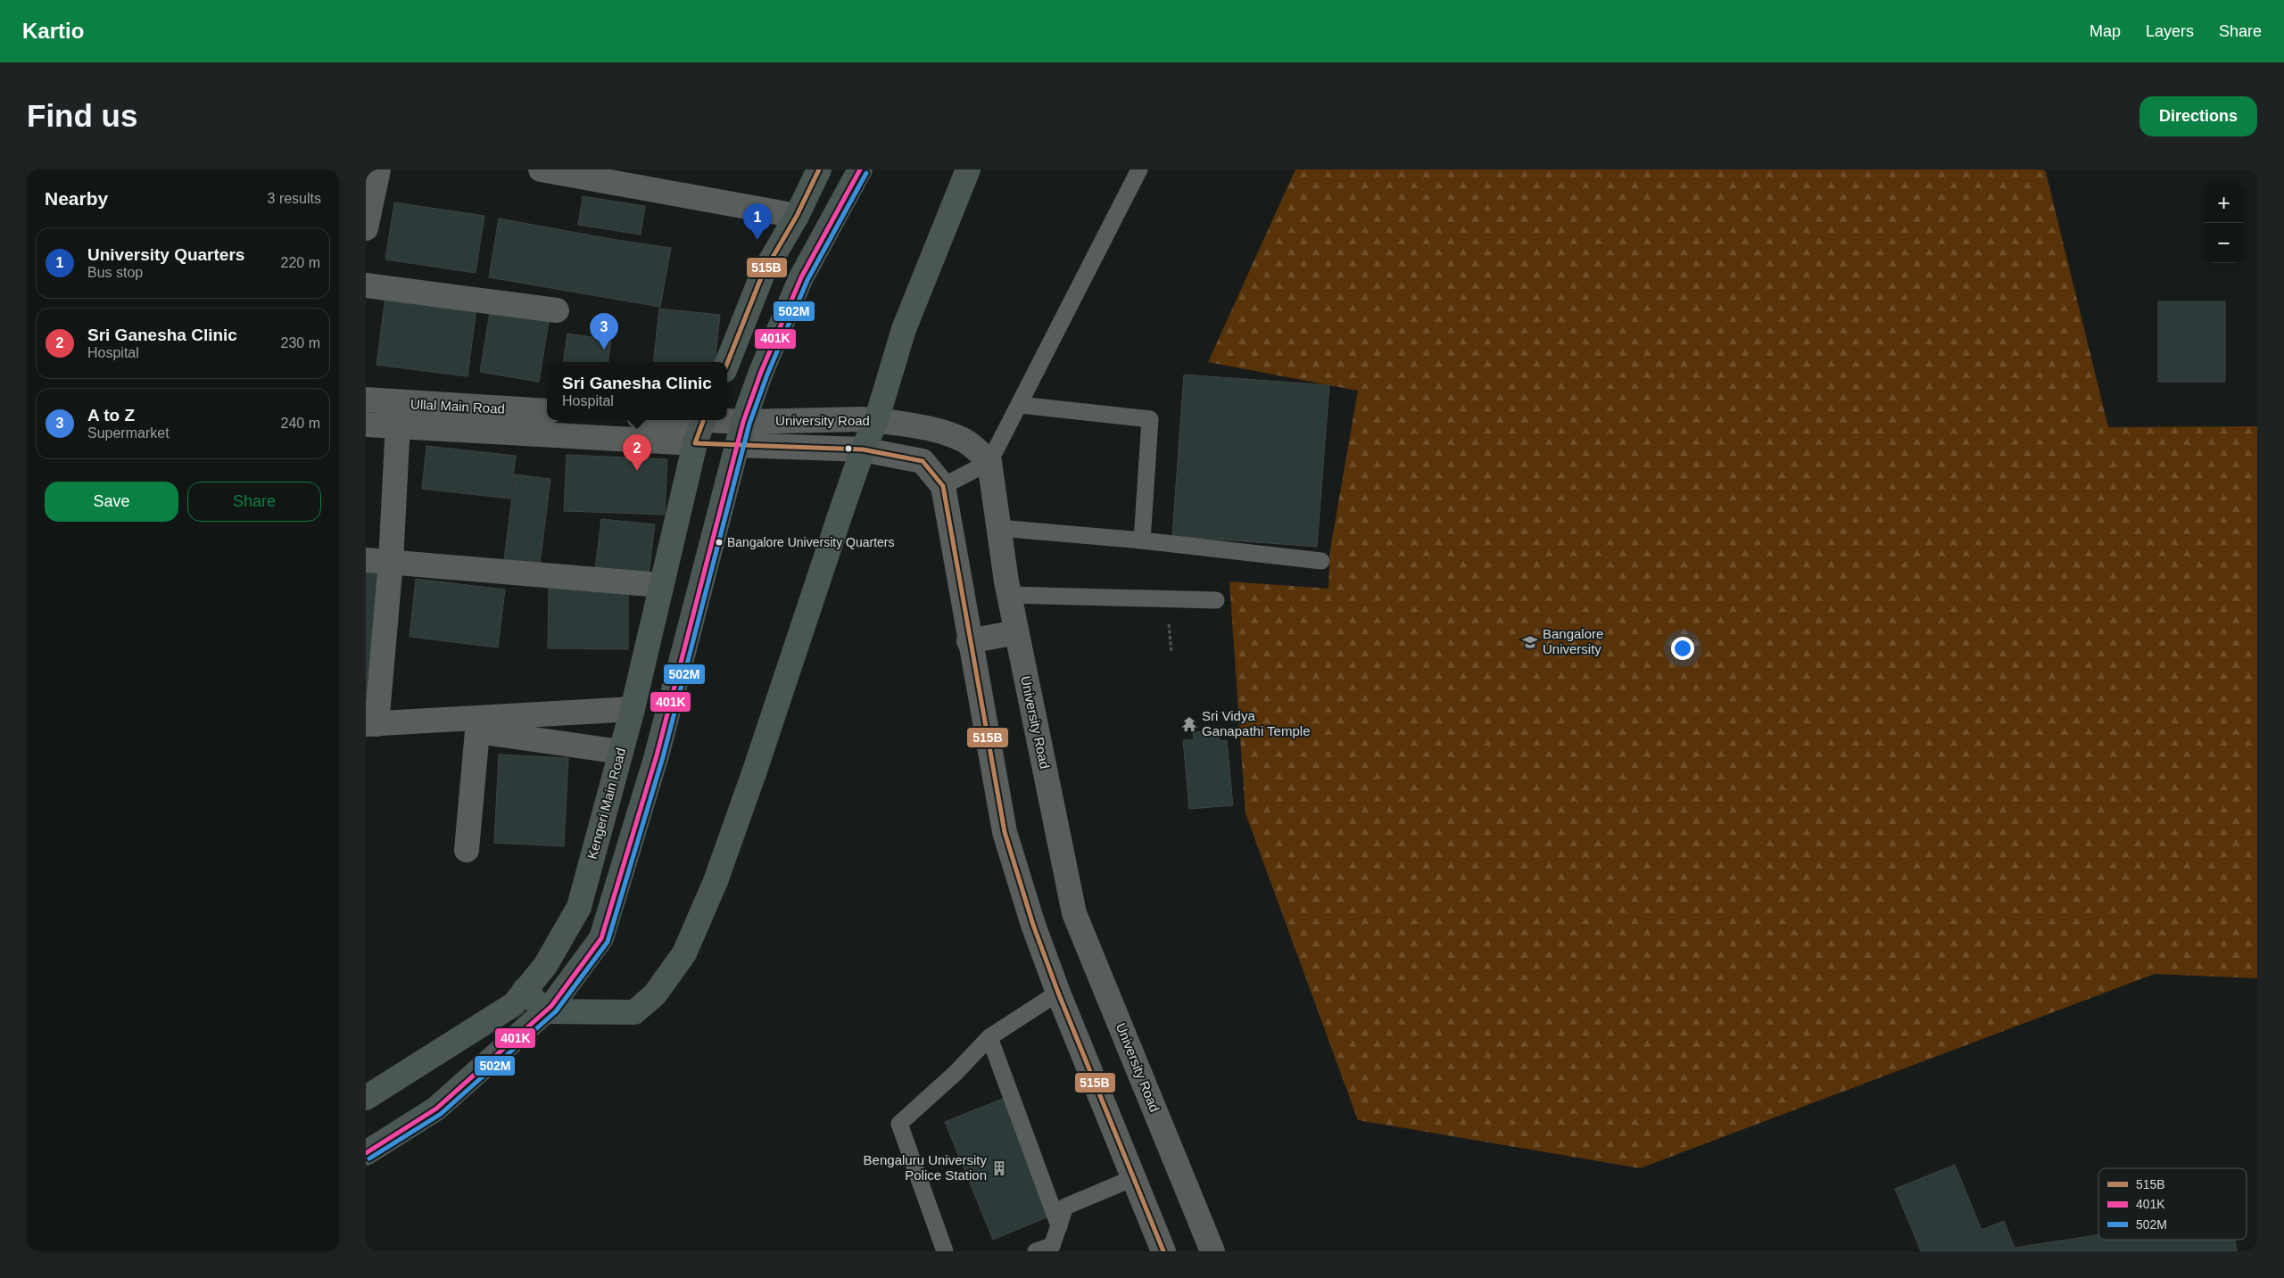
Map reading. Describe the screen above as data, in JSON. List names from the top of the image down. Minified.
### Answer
{"streets":{"main road":["Ullal Main Road","University Road","Kengeri Main Road"]},"places":{"other":["Bangalore University Quarters"],"school or university":["Bangalore University"],"temple":["Sri Vidya Ganapathi Temple"],"building":["Bengaluru University Police Station"]},"lines":["transit line 515B","transit line 401K","transit line 502M"],"legend":["515B","401K","502M"],"page":{"header":"Kartio","nav":["Map","Layers","Share"],"buttons":["Directions",["Save","Share"]],"title":"Find us","heading":["Nearby","3 results"],"map_buttons":["+","−"],"pins":["1","3","2"],"list":[{"mark":"1","name":"University Quarters","note":"Bus stop","value":"220 m"},{"mark":"2","name":"Sri Ganesha Clinic","note":"Hospital","value":"230 m"},{"mark":"3","name":"A to Z","note":"Supermarket","value":"240 m"}],"popup":["Sri Ganesha Clinic","Hospital"]}}
